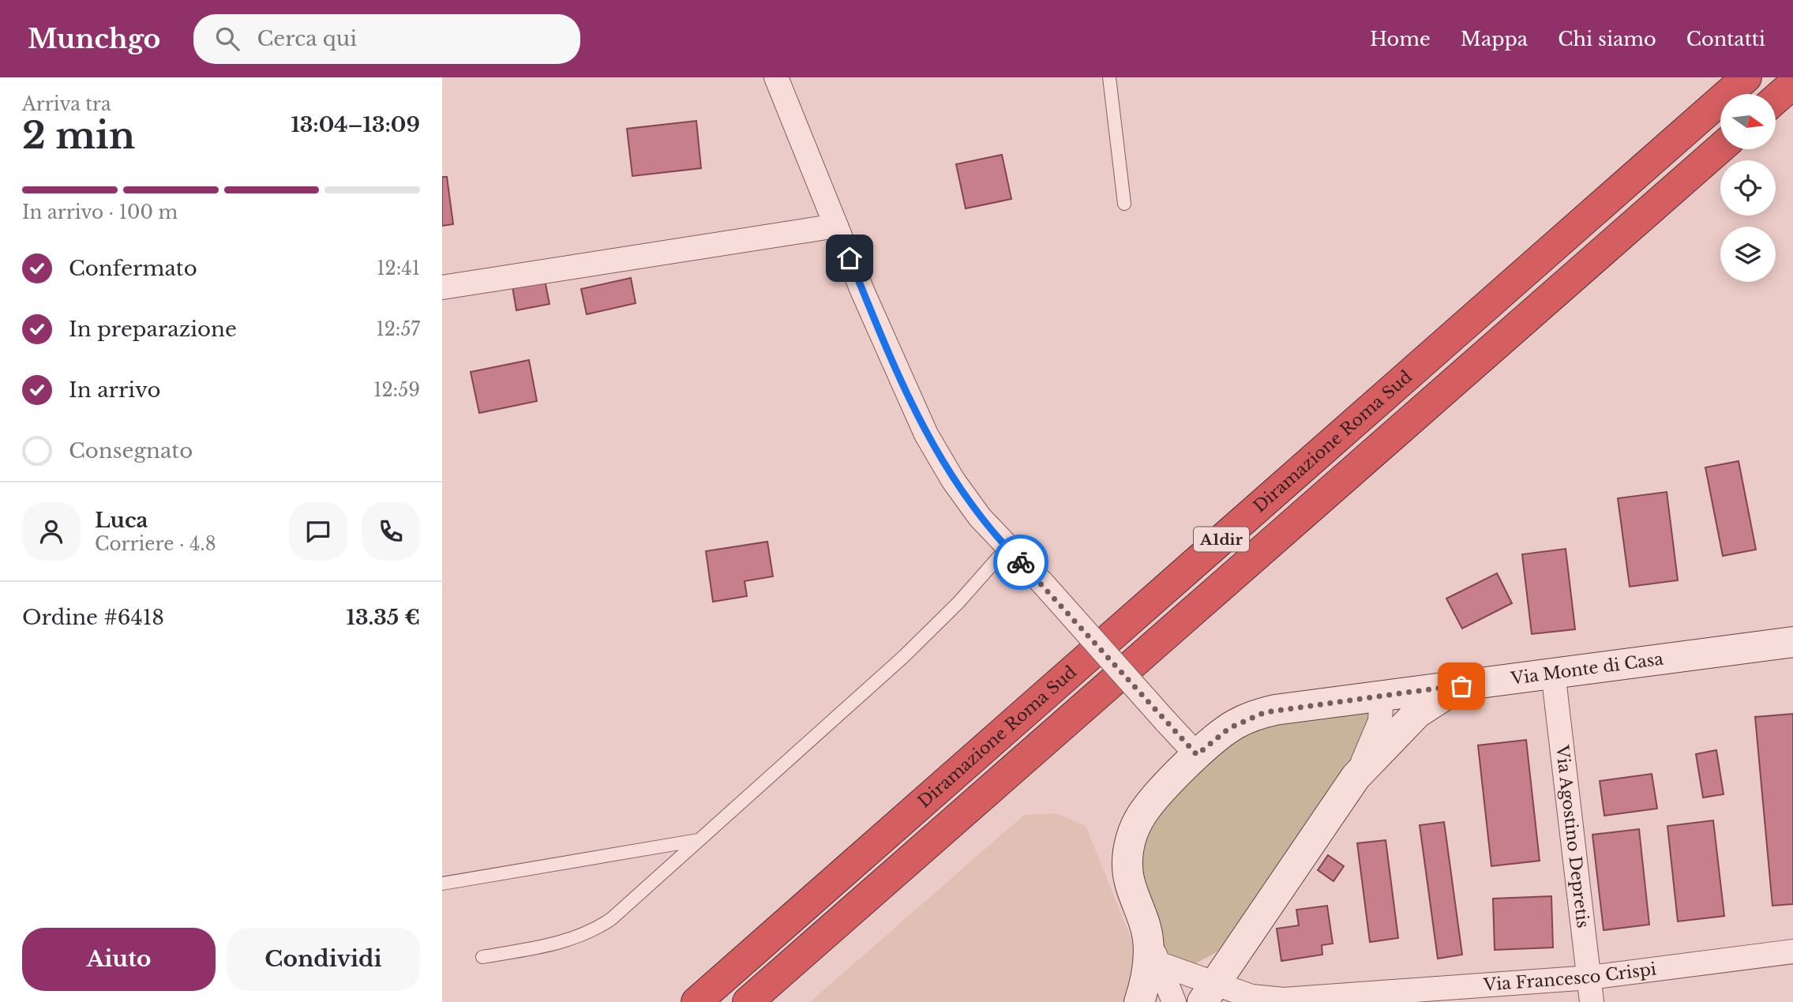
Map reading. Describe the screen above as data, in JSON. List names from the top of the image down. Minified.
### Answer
{"streets":{"highway":["Diramazione Roma Sud","A1dir"],"street":["Via Monte di Casa","Via Agostino Depretis","Via Francesco Crispi"]},"crossings":[["Via Monte di Casa","Via Agostino Depretis"],["Via Monte di Casa","Via Francesco Crispi"],["Via Agostino Depretis","Via Francesco Crispi"]],"north":"right","page":{"header":"Munchgo","search":"Cerca qui","nav":["Home","Mappa","Chi siamo","Contatti"],"heading":["2 min","Arriva tra","13:04–13:09"],"panel":["Luca","Corriere · 4.8","Ordine #6418","13.35 €"],"bar":"In arrivo · 100 m","list":[["Confermato","12:41"],["In preparazione","12:57"],["In arrivo","12:59"],"Consegnato"],"buttons":["Aiuto","Condividi"]}}
